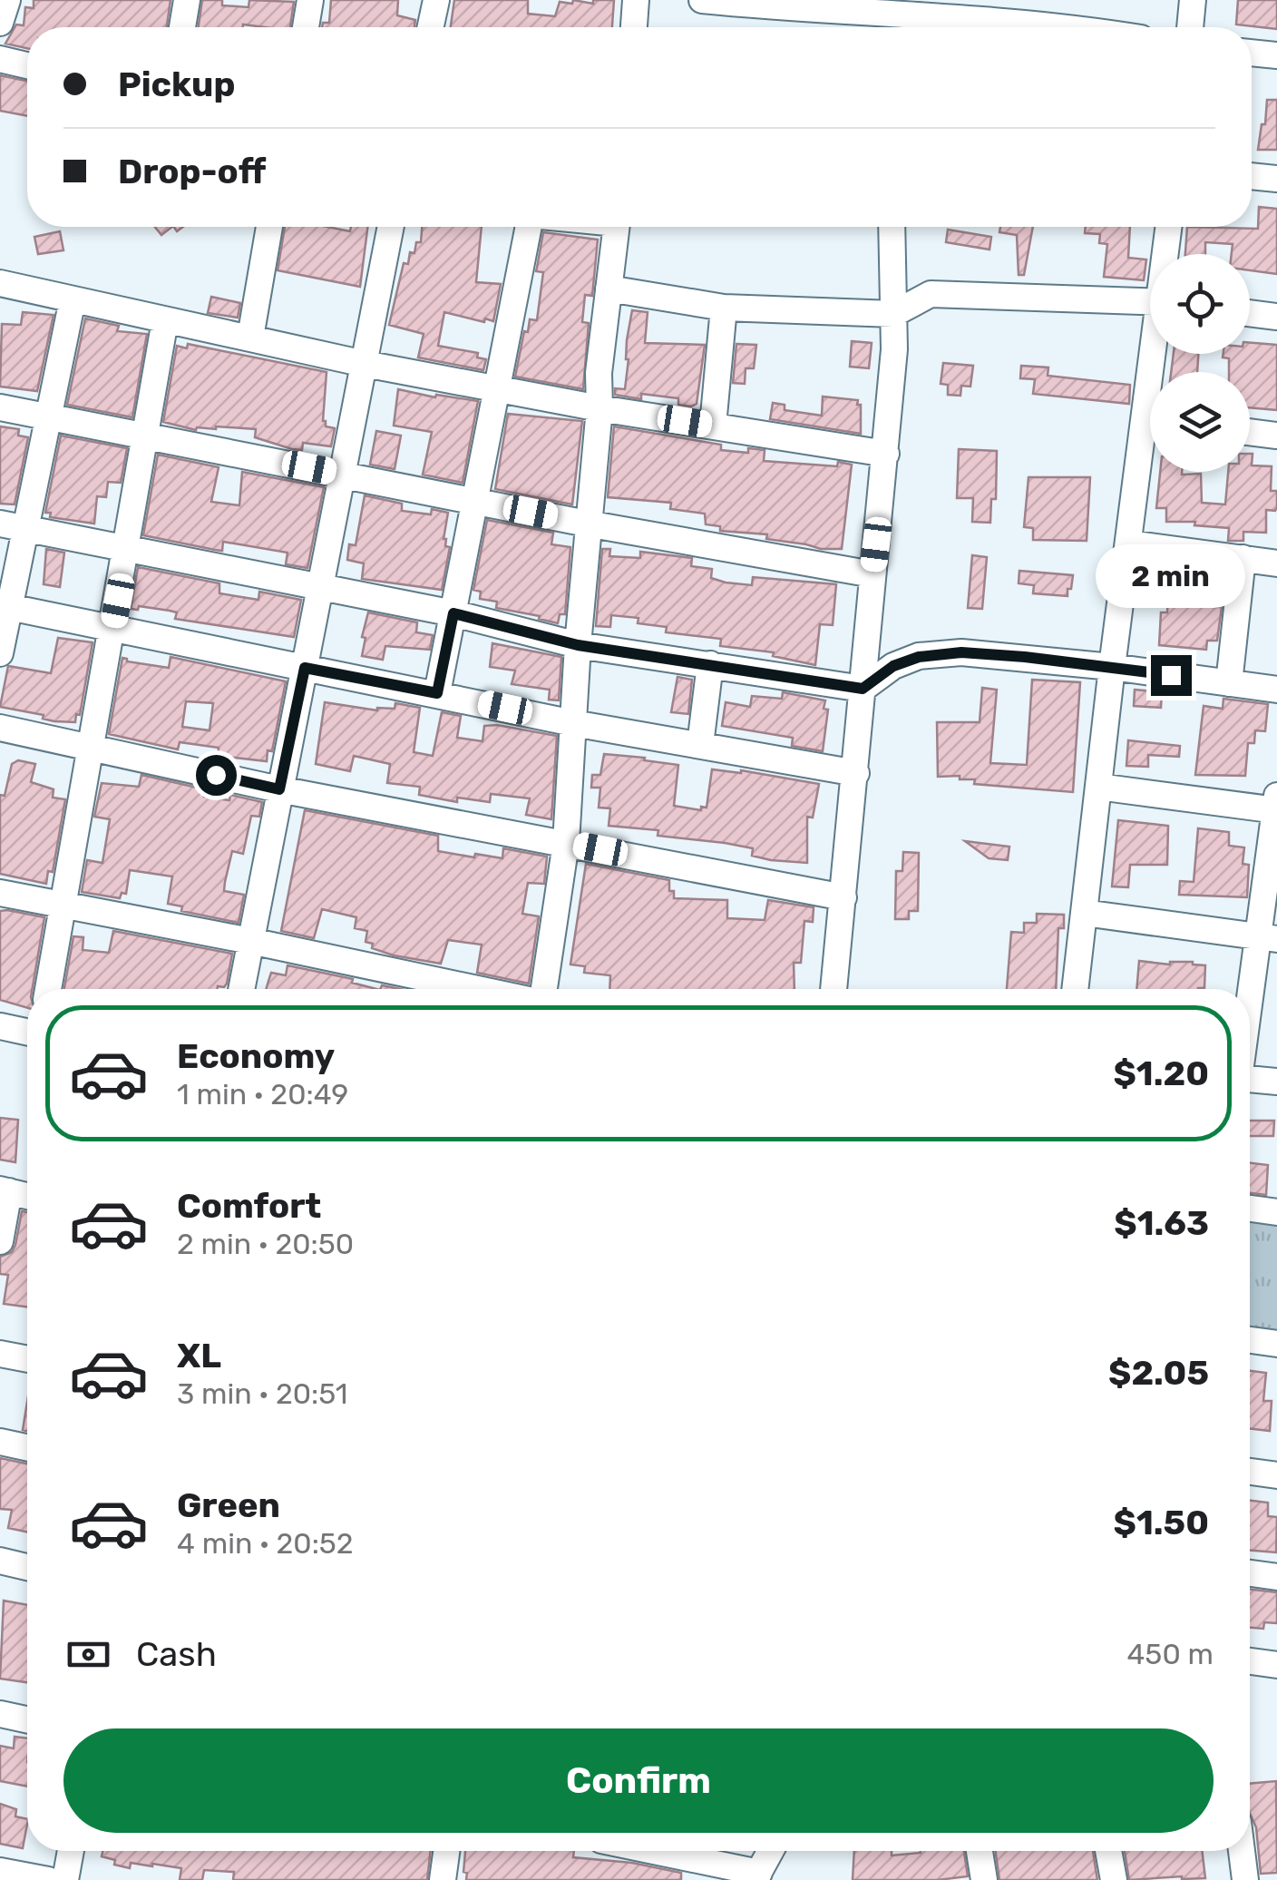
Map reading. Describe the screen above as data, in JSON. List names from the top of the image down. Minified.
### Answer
{"page":{"banner":["Pickup","Drop-off"],"bubble":"2 min","list":[{"name":"Economy","note":"1 min · 20:49","value":"$1.20"},{"name":"Comfort","note":"2 min · 20:50","value":"$1.63"},{"name":"XL","note":"3 min · 20:51","value":"$2.05"},{"name":"Green","note":"4 min · 20:52","value":"$1.50"}],"pay":["Cash","450 m"],"buttons":"Confirm"}}
